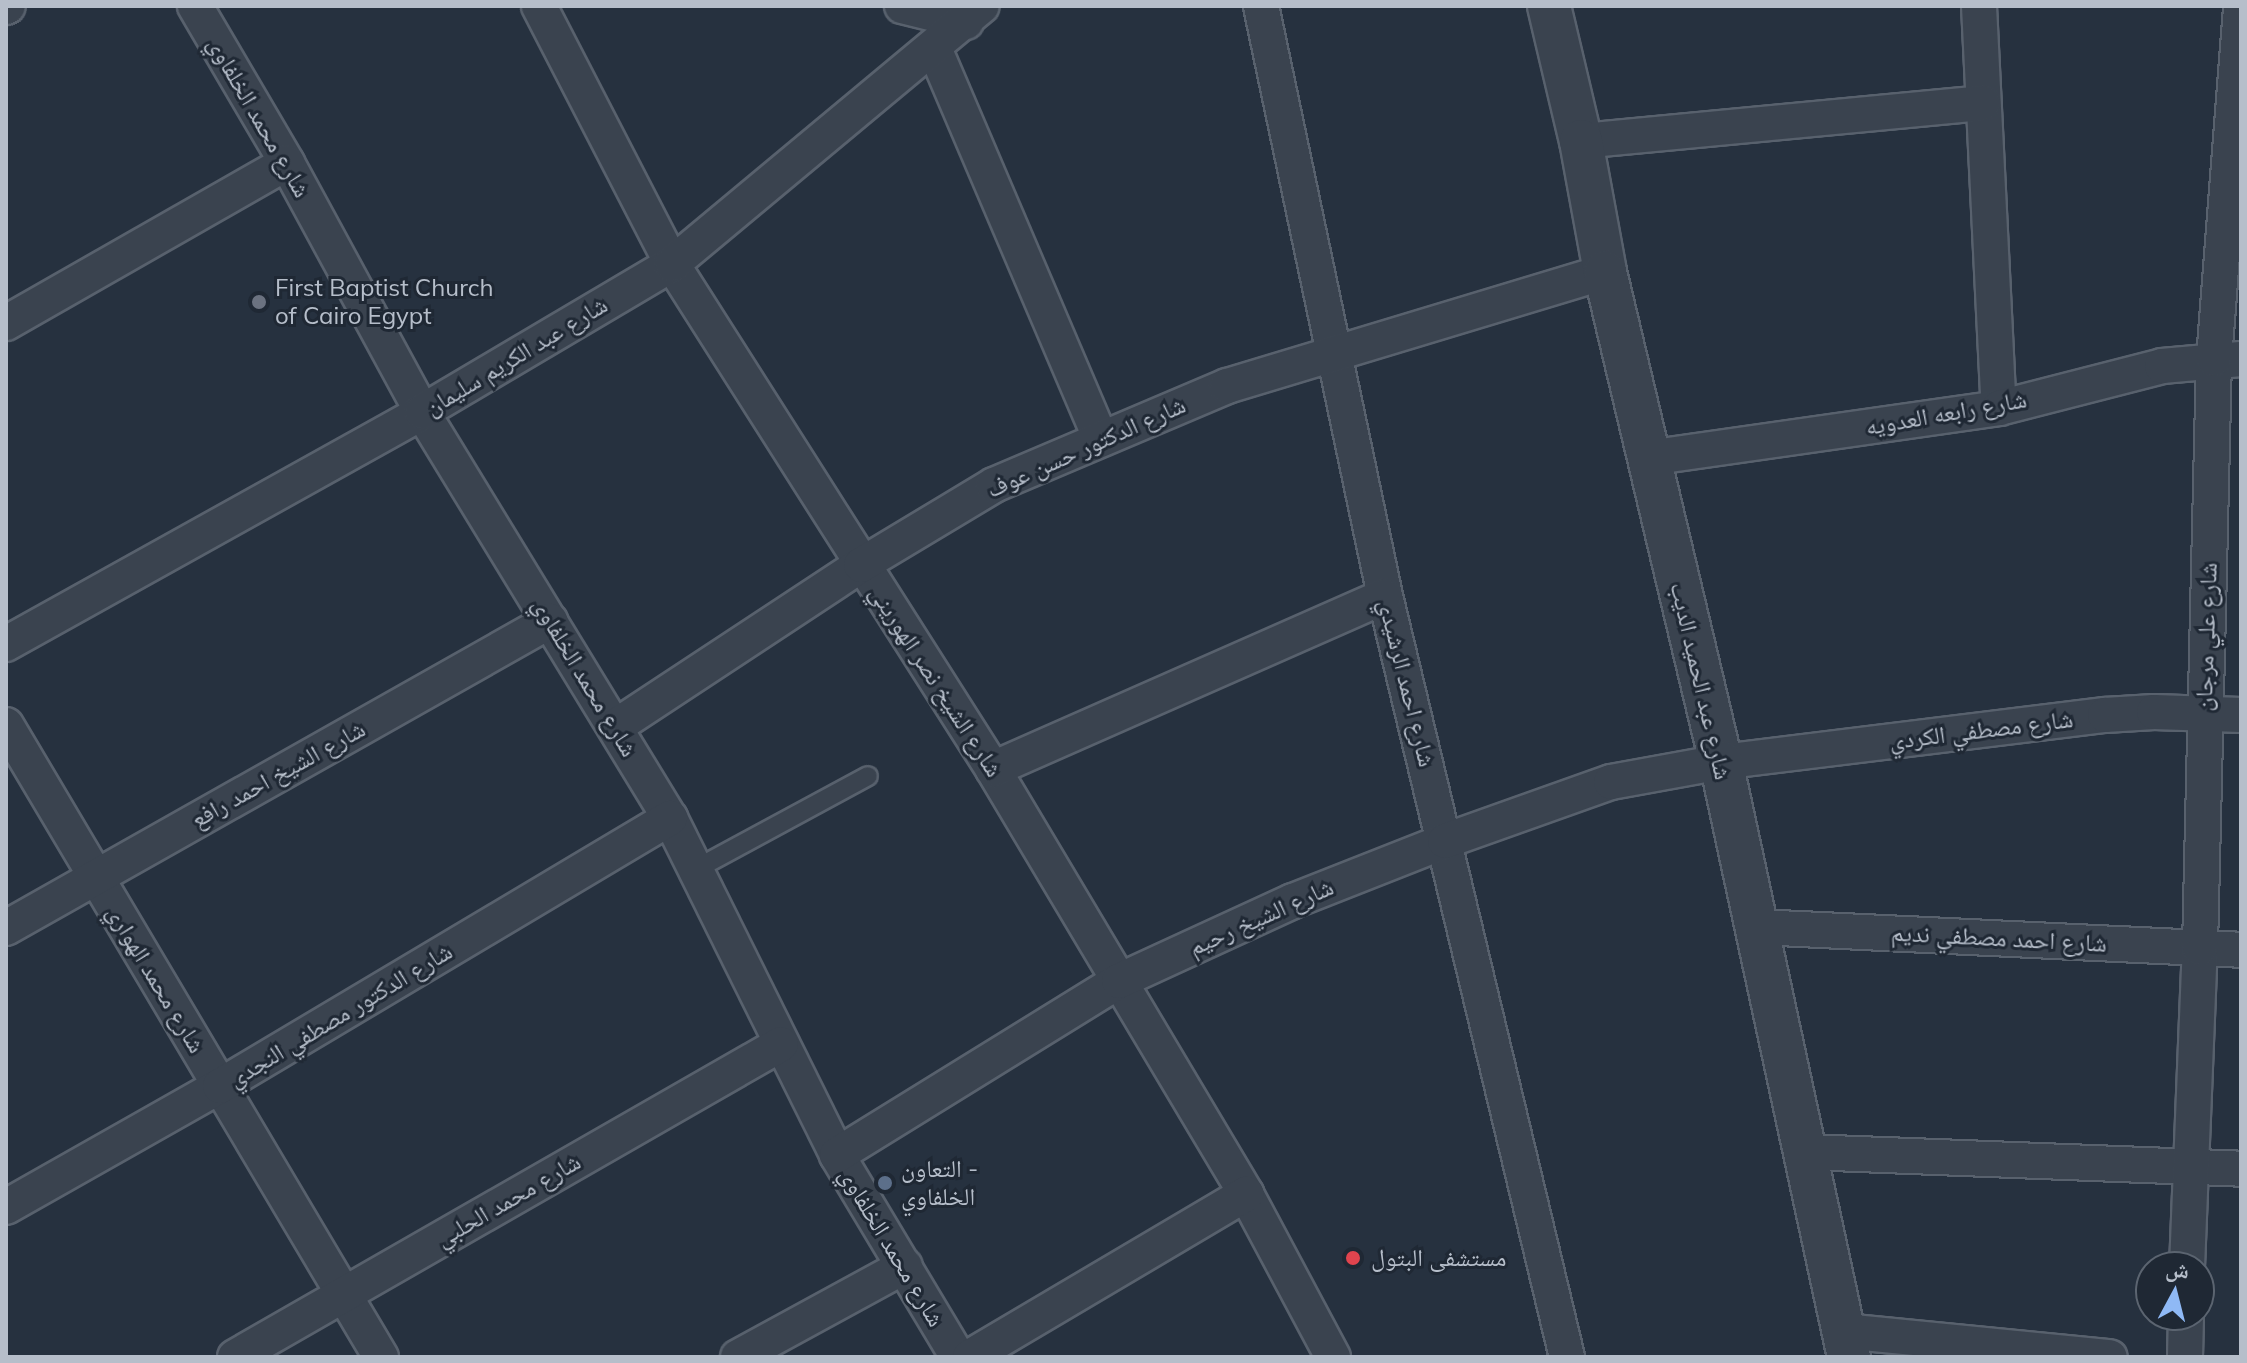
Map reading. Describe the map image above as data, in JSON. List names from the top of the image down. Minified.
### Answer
{"streets":{"street":["شارع محمد الخلفاوي","شارع عبد الكريم سليمان","شارع رابعه العدويه","شارع الدكتور حسن عوف","شارع علي مرجان","شارع الشيخ نصر الهوريني","شارع عبد الحميد الديب","شارع احمد الرشيدي","شارع مصطفي الكردي","شارع الشيخ احمد رافع","شارع الشيخ رحيم","شارع احمد مصطفي نديم","شارع محمد الهواري","شارع الدكتور مصطفي النجدي","شارع محمد الحلبي"]},"crossings":[["شارع محمد الخلفاوي","شارع عبد الكريم سليمان"],["شارع محمد الخلفاوي","شارع الدكتور حسن عوف"],["شارع محمد الخلفاوي","شارع الشيخ احمد رافع"],["شارع محمد الخلفاوي","شارع الشيخ رحيم"],["شارع محمد الخلفاوي","شارع الدكتور مصطفي النجدي"],["شارع محمد الخلفاوي","شارع محمد الحلبي"],["شارع عبد الكريم سليمان","شارع الشيخ نصر الهوريني"],["شارع رابعه العدويه","شارع علي مرجان"],["شارع رابعه العدويه","شارع عبد الحميد الديب"],["شارع الدكتور حسن عوف","شارع الشيخ نصر الهوريني"],["شارع الدكتور حسن عوف","شارع عبد الحميد الديب"],["شارع الدكتور حسن عوف","شارع احمد الرشيدي"],["شارع علي مرجان","شارع مصطفي الكردي"],["شارع علي مرجان","شارع احمد مصطفي نديم"],["شارع الشيخ نصر الهوريني","شارع الشيخ رحيم"],["شارع عبد الحميد الديب","شارع مصطفي الكردي"],["شارع عبد الحميد الديب","شارع الشيخ رحيم"],["شارع عبد الحميد الديب","شارع احمد مصطفي نديم"],["شارع احمد الرشيدي","شارع الشيخ رحيم"],["شارع مصطفي الكردي","شارع الشيخ رحيم"],["شارع الشيخ احمد رافع","شارع محمد الهواري"],["شارع محمد الهواري","شارع الدكتور مصطفي النجدي"],["شارع محمد الهواري","شارع محمد الحلبي"]],"places":["First Baptist Church of Cairo Egypt","التعاون - الخلفاوي","مستشفى البتول"],"north":"top"}
